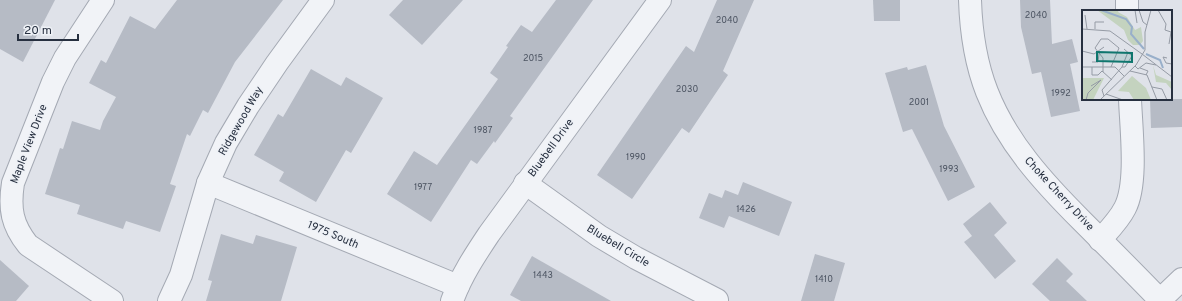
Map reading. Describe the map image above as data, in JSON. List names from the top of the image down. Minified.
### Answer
{"streets":{"street":["Ridgewood Way","Maple View Drive","Bluebell Drive","Choke Cherry Drive","1975 South","Bluebell Circle"]},"crossings":[["Ridgewood Way","1975 South"],["Bluebell Drive","1975 South"],["Bluebell Drive","Bluebell Circle"]],"house_numbers":["2040","2040","2015","2030","1992","2001","1987","1990","1993","1977","1426","1443","1410"],"scale_bar":"20 m"}
